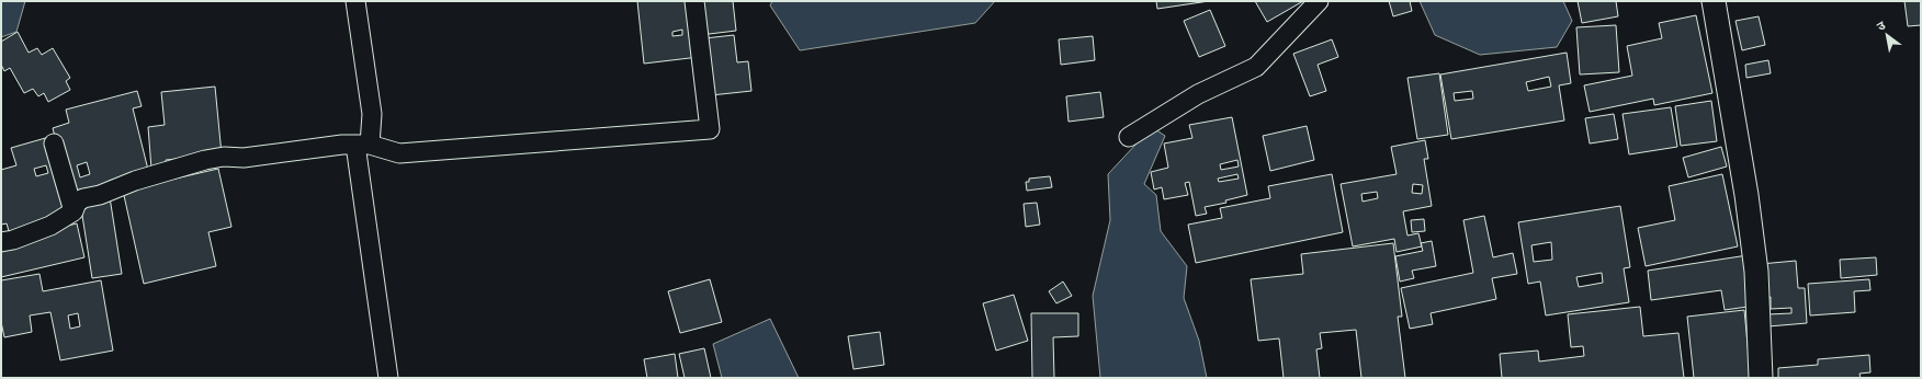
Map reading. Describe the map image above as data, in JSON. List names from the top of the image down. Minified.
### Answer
{"north":"top left"}
